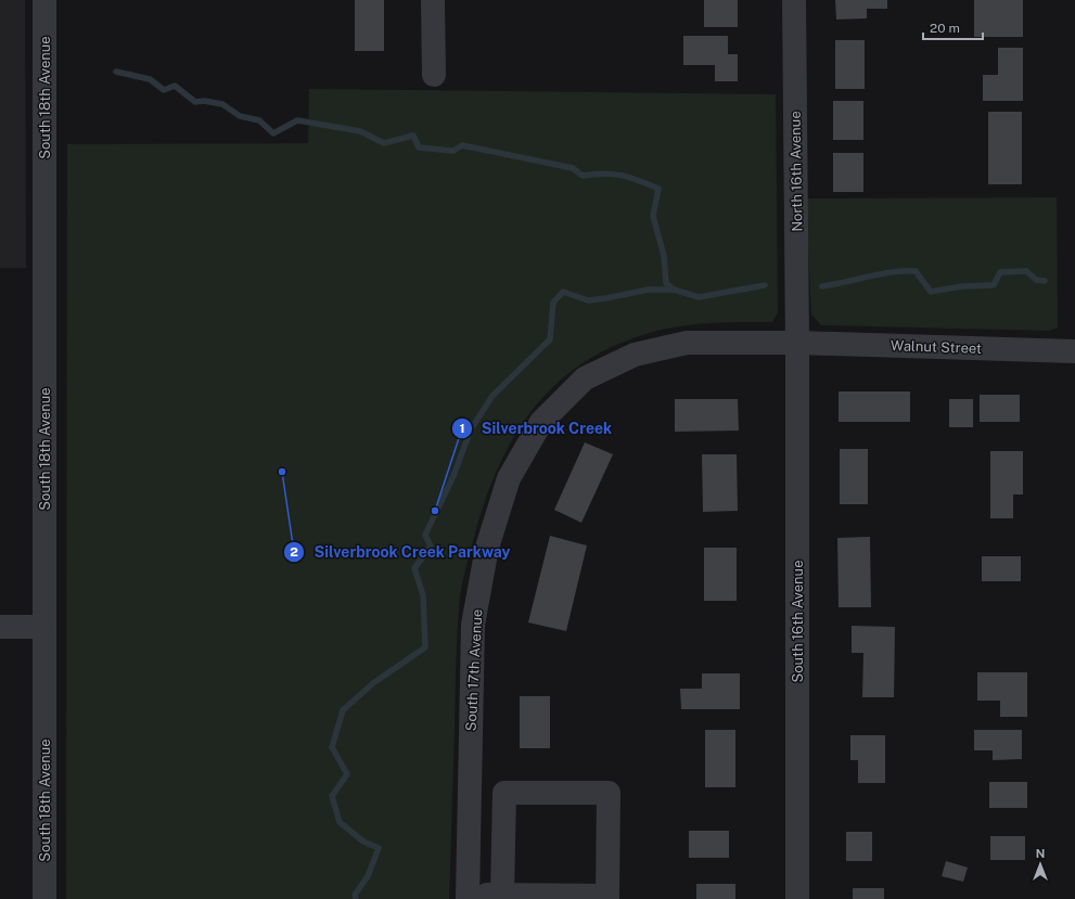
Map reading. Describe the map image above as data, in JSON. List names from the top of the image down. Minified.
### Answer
{"streets":{"street":["South 18th Avenue","North 16th Avenue","Walnut Street","South 16th Avenue","South 17th Avenue"]},"crossings":[["North 16th Avenue","Walnut Street"],["North 16th Avenue","South 16th Avenue"],["North 16th Avenue","South 17th Avenue"],["Walnut Street","South 16th Avenue"],["Walnut Street","South 17th Avenue"],["South 16th Avenue","South 17th Avenue"]],"places":["Silverbrook Creek Parkway","Silverbrook Creek"],"scale_bar":"20 m","north":"top"}
